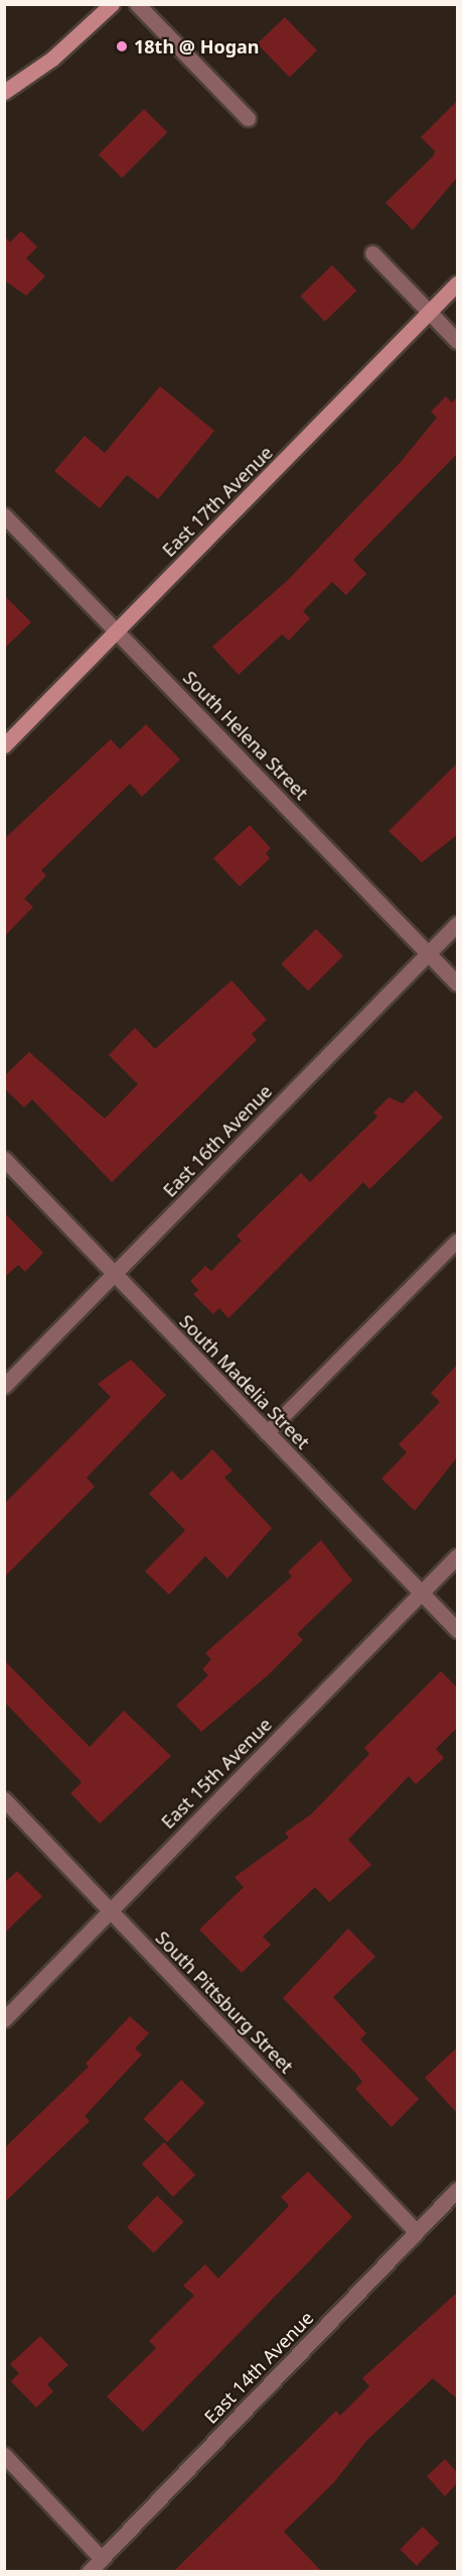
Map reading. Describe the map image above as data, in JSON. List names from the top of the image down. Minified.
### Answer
{"streets":{"street":["East 17th Avenue","South Helena Street","East 16th Avenue","South Madelia Street","East 15th Avenue","South Pittsburg Street","East 14th Avenue"]},"crossings":[["East 17th Avenue","South Helena Street"],["South Helena Street","East 16th Avenue"],["East 16th Avenue","South Madelia Street"],["South Madelia Street","East 15th Avenue"],["East 15th Avenue","South Pittsburg Street"],["South Pittsburg Street","East 14th Avenue"]],"places":["18th @ Hogan"]}
